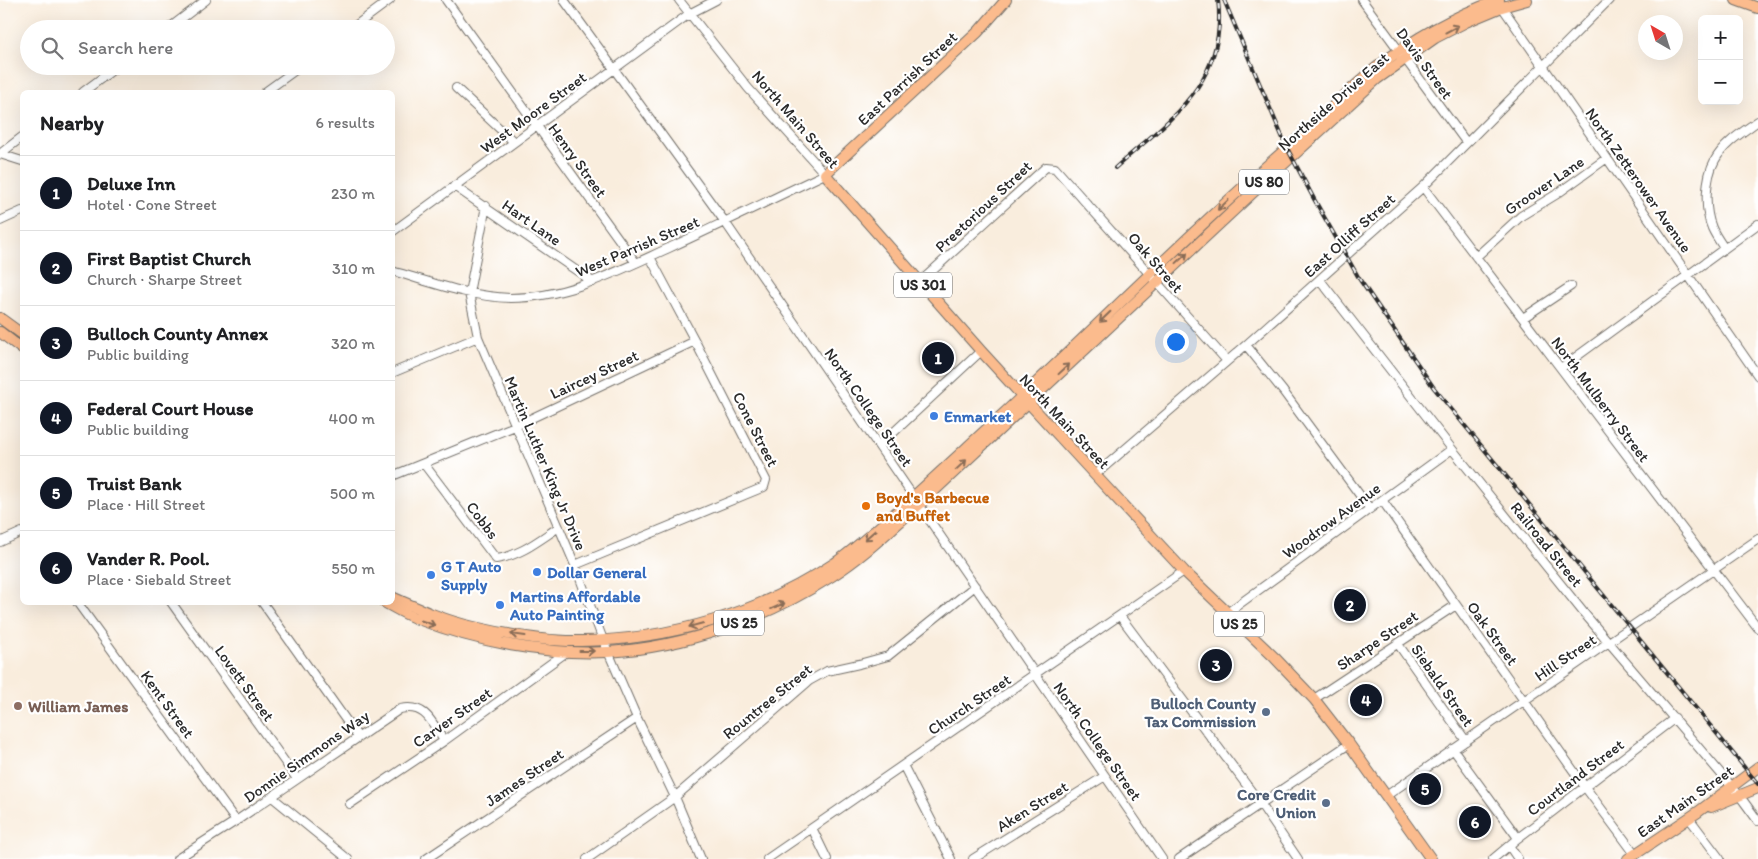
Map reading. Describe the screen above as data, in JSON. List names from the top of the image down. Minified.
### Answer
{"streets":{"main road":["East Parrish Street","Northside Drive East","North Main Street","US 80","US 301","US 25","East Main Street"],"street":["Davis Street","West Moore Street","Henry Street","North Zetterower Avenue","Groover Lane","Preetorious Street","Hart Lane","East Olliff Street","West Parrish Street","Oak Street","Laircey Street","North Mulberry Street","North College Street","Cone Street","Martin Luther King Jr Drive","Cobbs","Woodrow Avenue","Railroad Street","Sharpe Street","Hill Street","Lovett Street","Siebald Street","Rountree Street","Kent Street","Church Street","Carver Street","Donnie Simmons Way","James Street","Courtland Street","Aken Street"]},"crossings":[["Davis Street","Northside Drive East"],["Davis Street","East Olliff Street"],["East Parrish Street","North Main Street"],["East Parrish Street","West Parrish Street"],["Northside Drive East","North Main Street"],["Northside Drive East","North Zetterower Avenue"],["Northside Drive East","Oak Street"],["Northside Drive East","US 25"],["West Moore Street","North Main Street"],["West Moore Street","Henry Street"],["West Moore Street","Hart Lane"],["West Moore Street","North College Street"],["North Main Street","Preetorious Street"],["North Main Street","East Olliff Street"],["North Main Street","West Parrish Street"],["North Main Street","Woodrow Avenue"],["North Main Street","US 25"],["North Main Street","Sharpe Street"],["North Main Street","Hill Street"],["North Main Street","Church Street"],["Henry Street","West Parrish Street"],["North Zetterower Avenue","Groover Lane"],["North Zetterower Avenue","East Olliff Street"],["Groover Lane","North Mulberry Street"],["Preetorious Street","Oak Street"],["Hart Lane","West Parrish Street"],["Hart Lane","Martin Luther King Jr Drive"],["East Olliff Street","Oak Street"],["East Olliff Street","North Mulberry Street"],["East Olliff Street","Railroad Street"],["West Parrish Street","North College Street"],["West Parrish Street","Cone Street"],["West Parrish Street","Martin Luther King Jr Drive"],["Oak Street","Woodrow Avenue"],["Oak Street","Sharpe Street"],["Oak Street","Hill Street"],["Oak Street","Courtland Street"],["Oak Street","East Main Street"],["Laircey Street","Cone Street"],["Laircey Street","Martin Luther King Jr Drive"],["Laircey Street","Cobbs"],["North Mulberry Street","Hill Street"],["North College Street","US 25"],["North College Street","Rountree Street"],["North College Street","Church Street"],["North College Street","Aken Street"],["Cone Street","Martin Luther King Jr Drive"],["Martin Luther King Jr Drive","Cobbs"],["Martin Luther King Jr Drive","US 25"],["Martin Luther King Jr Drive","Rountree Street"],["Martin Luther King Jr Drive","James Street"],["Woodrow Avenue","Railroad Street"],["Railroad Street","Hill Street"],["Railroad Street","Courtland Street"],["Railroad Street","East Main Street"],["US 25","Carver Street"],["Sharpe Street","Siebald Street"],["Hill Street","Siebald Street"],["Lovett Street","Donnie Simmons Way"],["Siebald Street","Courtland Street"],["Kent Street","Donnie Simmons Way"],["Carver Street","Donnie Simmons Way"]],"places":["Enmarket","Boyd's Barbecue and Buffet","Dollar General","G T Auto Supply","Martins Affordable Auto Painting","William James","Bulloch County Tax Commission","Core Credit Union"],"north":"top left","page":{"map_buttons":["+","−"],"search":"Search here","heading":["Nearby","6 results"],"list":[{"mark":"1","name":"Deluxe Inn","note":"Hotel · Cone Street","value":"230 m"},{"mark":"2","name":"First Baptist Church","note":"Church · Sharpe Street","value":"310 m"},{"mark":"3","name":"Bulloch County Annex","note":"Public building","value":"320 m"},{"mark":"4","name":"Federal Court House","note":"Public building","value":"400 m"},{"mark":"5","name":"Truist Bank","note":"Place · Hill Street","value":"500 m"},{"mark":"6","name":"Vander R. Pool.","note":"Place · Siebald Street","value":"550 m"}],"pins":["1","2","3","4","5","6"]}}
